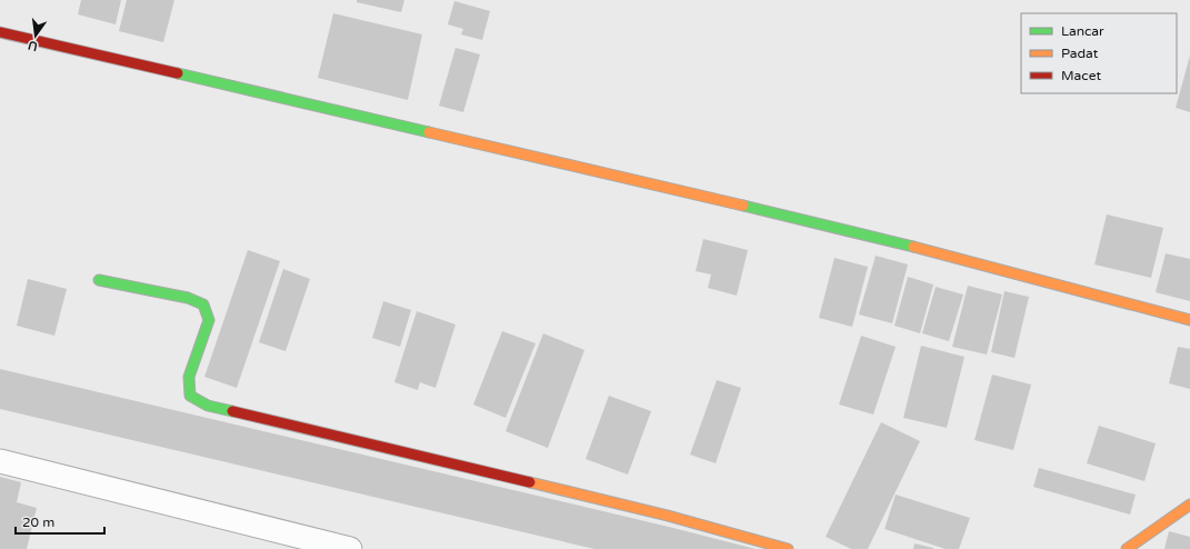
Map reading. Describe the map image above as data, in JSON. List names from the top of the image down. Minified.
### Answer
{"legend":["Lancar","Padat","Macet"],"scale_bar":"20 m","north":"bottom"}
